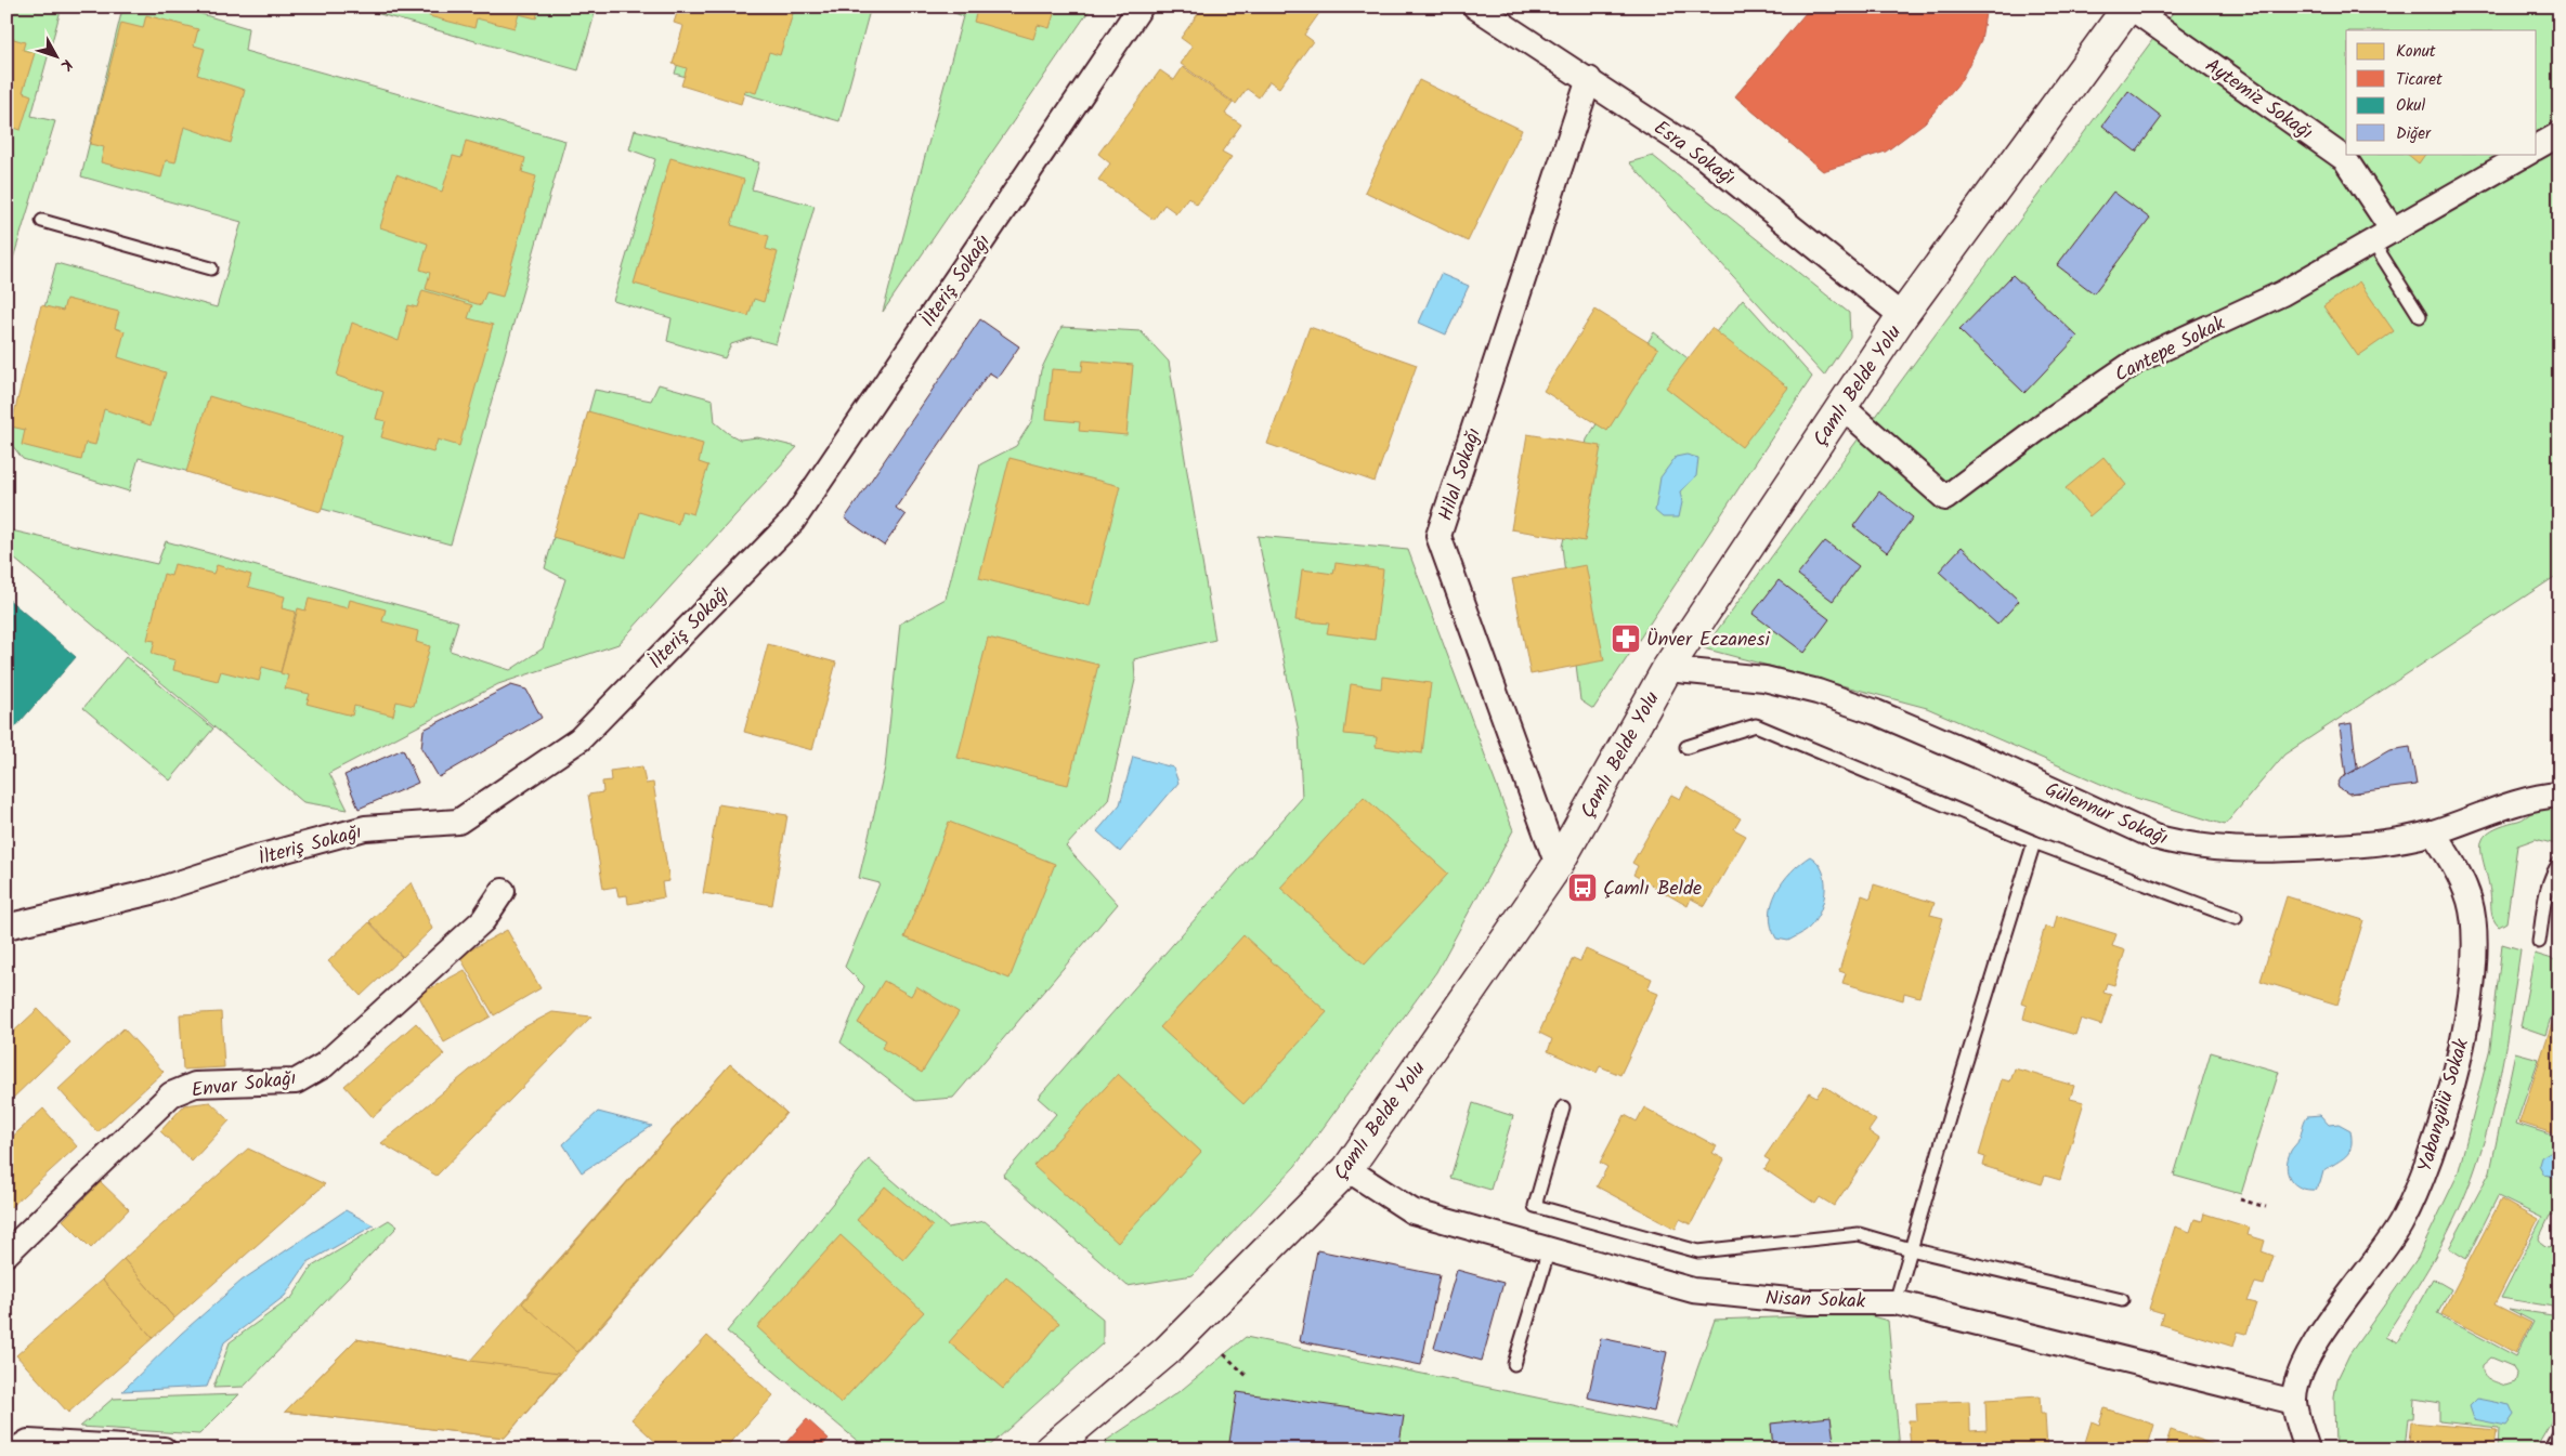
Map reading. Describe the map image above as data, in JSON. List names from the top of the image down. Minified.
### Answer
{"streets":{"street":["Aytemiz Sokağı","Esra Sokağı","İlteriş Sokağı","Cantepe Sokak","Çamlı Belde Yolu","Hilal Sokağı","Gülennur Sokağı","Envar Sokağı","Yabangülü Sokak","Nisan Sokak"]},"crossings":[["Aytemiz Sokağı","Cantepe Sokak"],["Aytemiz Sokağı","Çamlı Belde Yolu"],["Esra Sokağı","Çamlı Belde Yolu"],["Esra Sokağı","Hilal Sokağı"],["Cantepe Sokak","Çamlı Belde Yolu"],["Çamlı Belde Yolu","Hilal Sokağı"],["Çamlı Belde Yolu","Gülennur Sokağı"],["Çamlı Belde Yolu","Nisan Sokak"],["Gülennur Sokağı","Yabangülü Sokak"],["Yabangülü Sokak","Nisan Sokak"]],"places":{"pharmacy":["Ünver Eczanesi"],"bus stop":["Çamlı Belde"]},"legend":["Konut","Ticaret","Okul","Diğer"],"north":"bottom right"}
